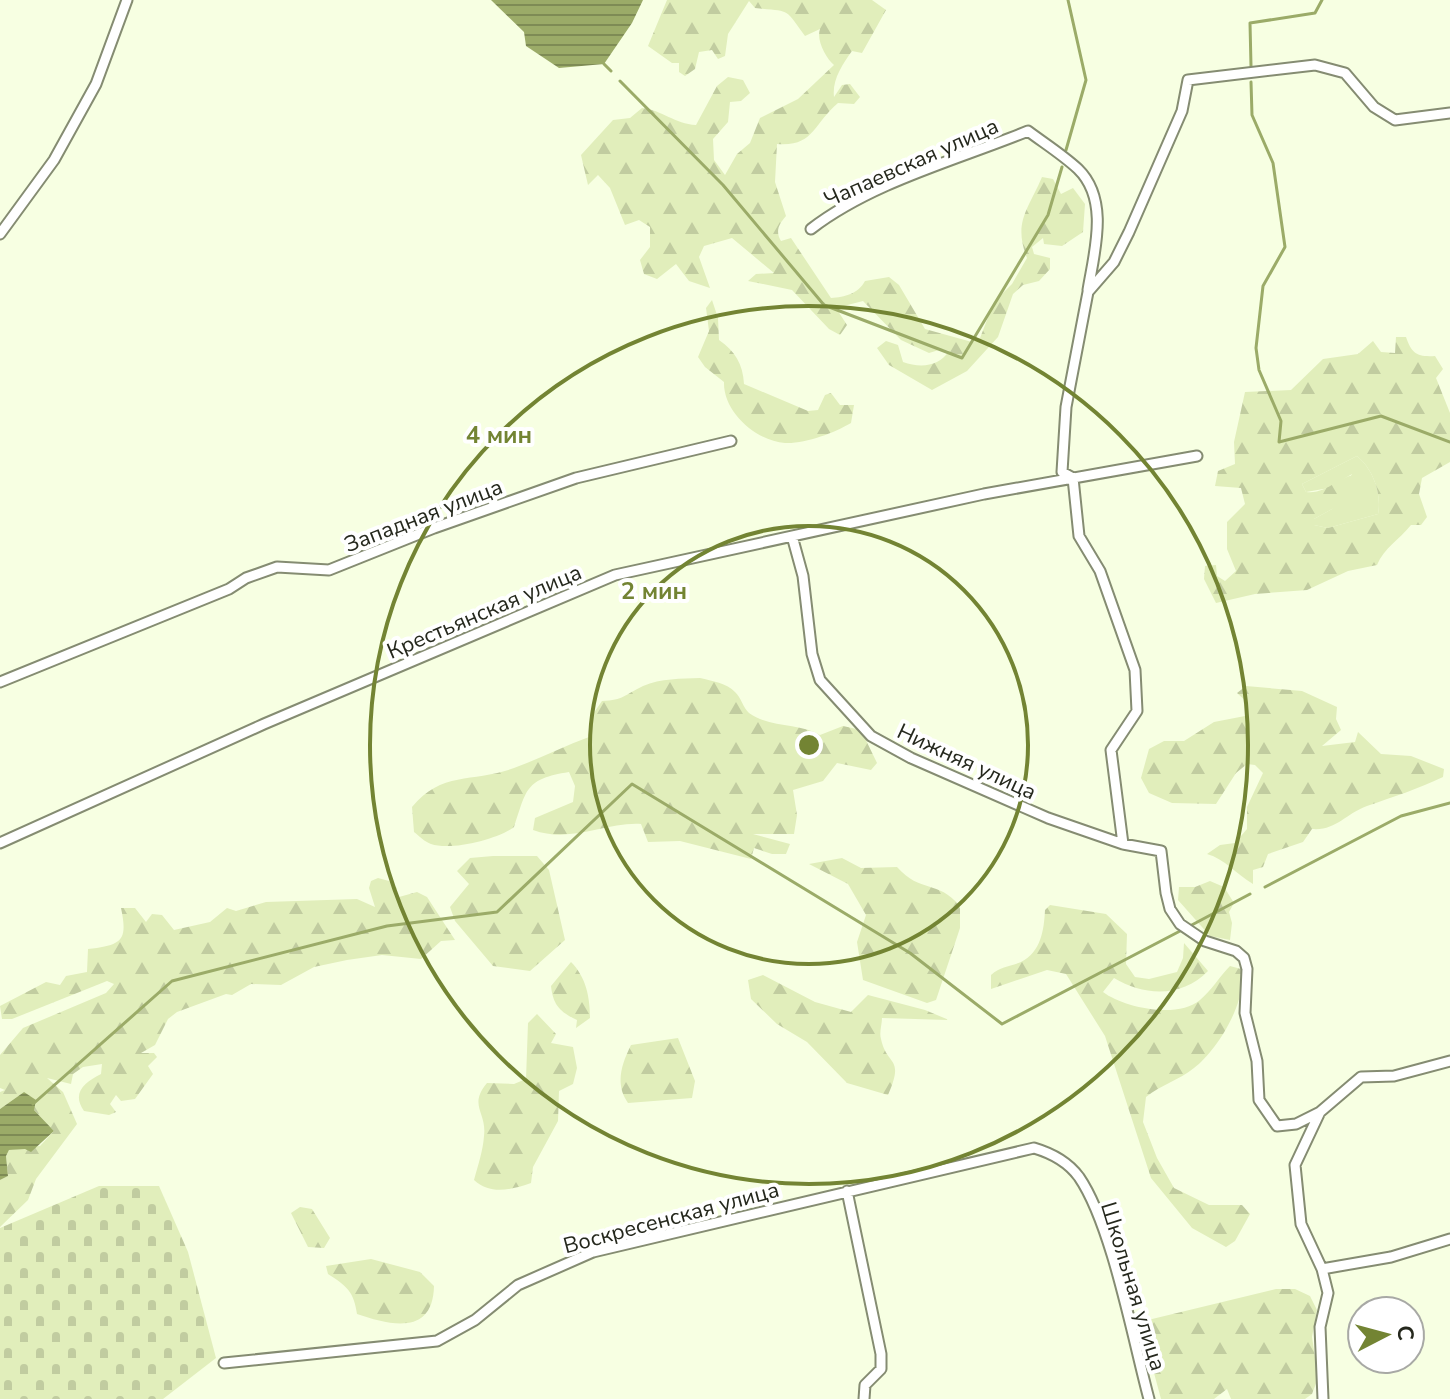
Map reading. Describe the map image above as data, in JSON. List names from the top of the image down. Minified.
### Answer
{"streets":{"street":["Чапаевская улица","Западная улица","Крестьянская улица","Нижняя улица","Воскресенская улица","Школьная улица"]},"crossings":[["Крестьянская улица","Нижняя улица"],["Воскресенская улица","Школьная улица"]],"north":"right","rings":["4 мин","2 мин"]}
